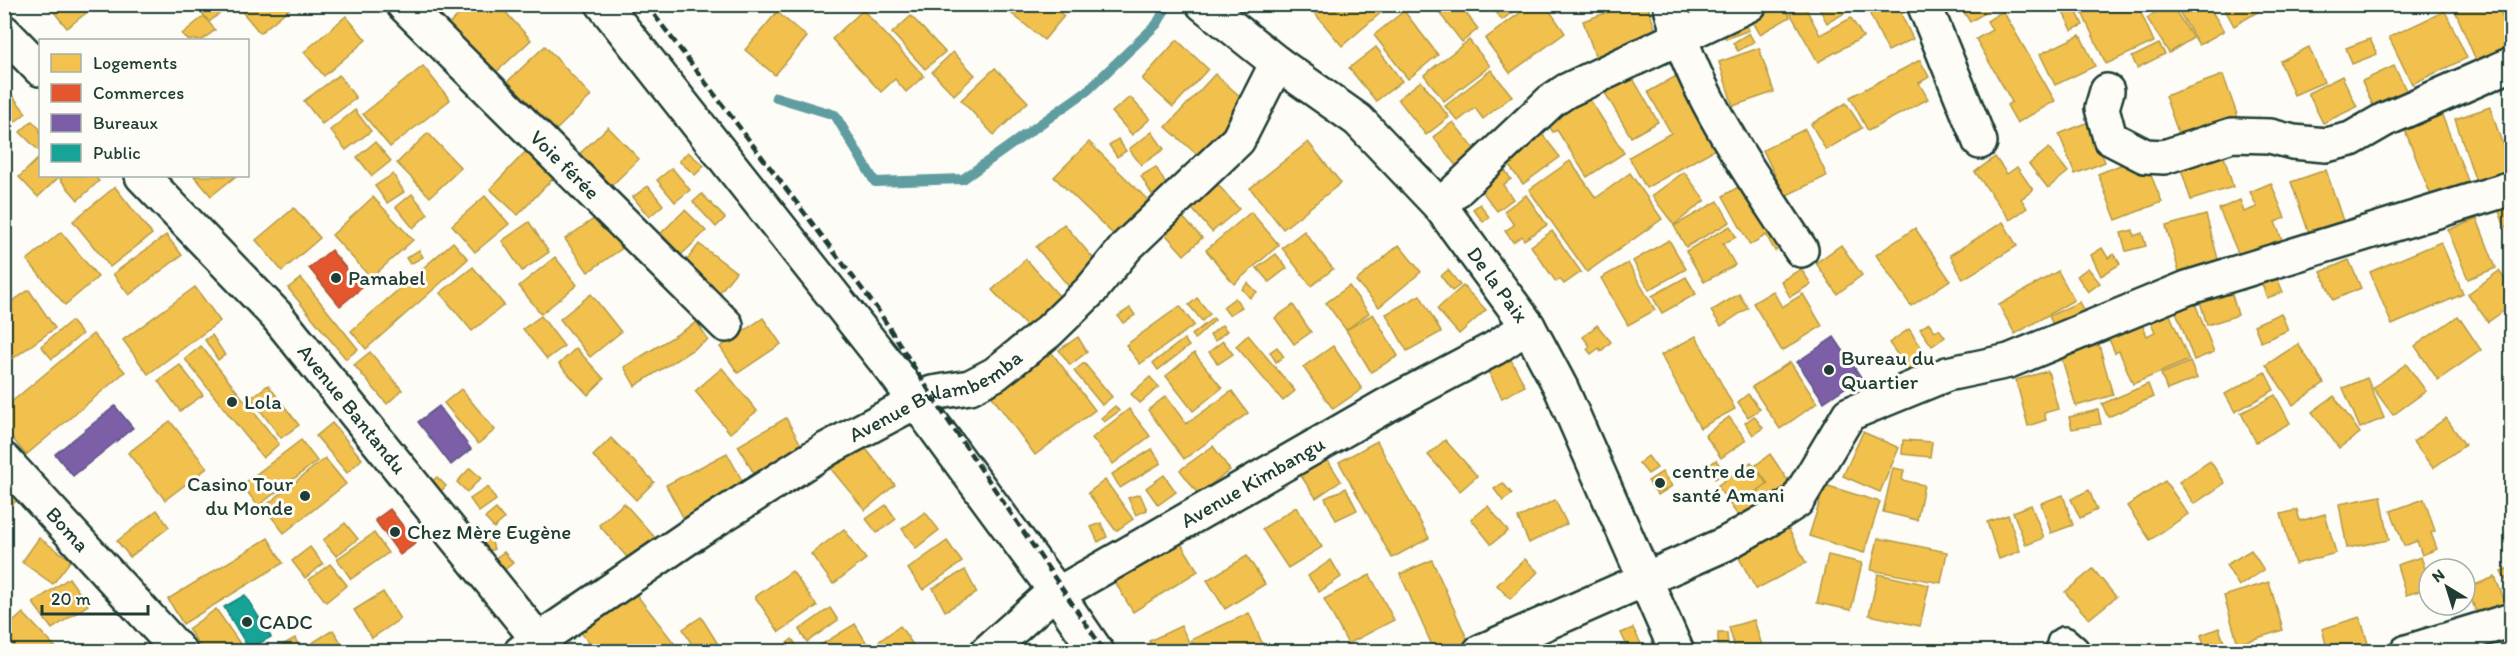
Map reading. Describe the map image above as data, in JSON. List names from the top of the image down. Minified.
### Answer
{"streets":{"street":["Voie férée","De la Paix","Avenue Bulambemba","Avenue Bantandu","Avenue Kimbangu","Boma"]},"crossings":[["De la Paix","Avenue Bulambemba"],["De la Paix","Avenue Kimbangu"],["Avenue Bulambemba","Avenue Bantandu"]],"places":["Pamabel","Bureau du Quartier","Lola","centre de santé Amani","Casino Tour du Monde","Chez Mère Eugène","CADC"],"legend":["Logements","Commerces","Bureaux","Public"],"scale_bar":"20 m","north":"top left"}
